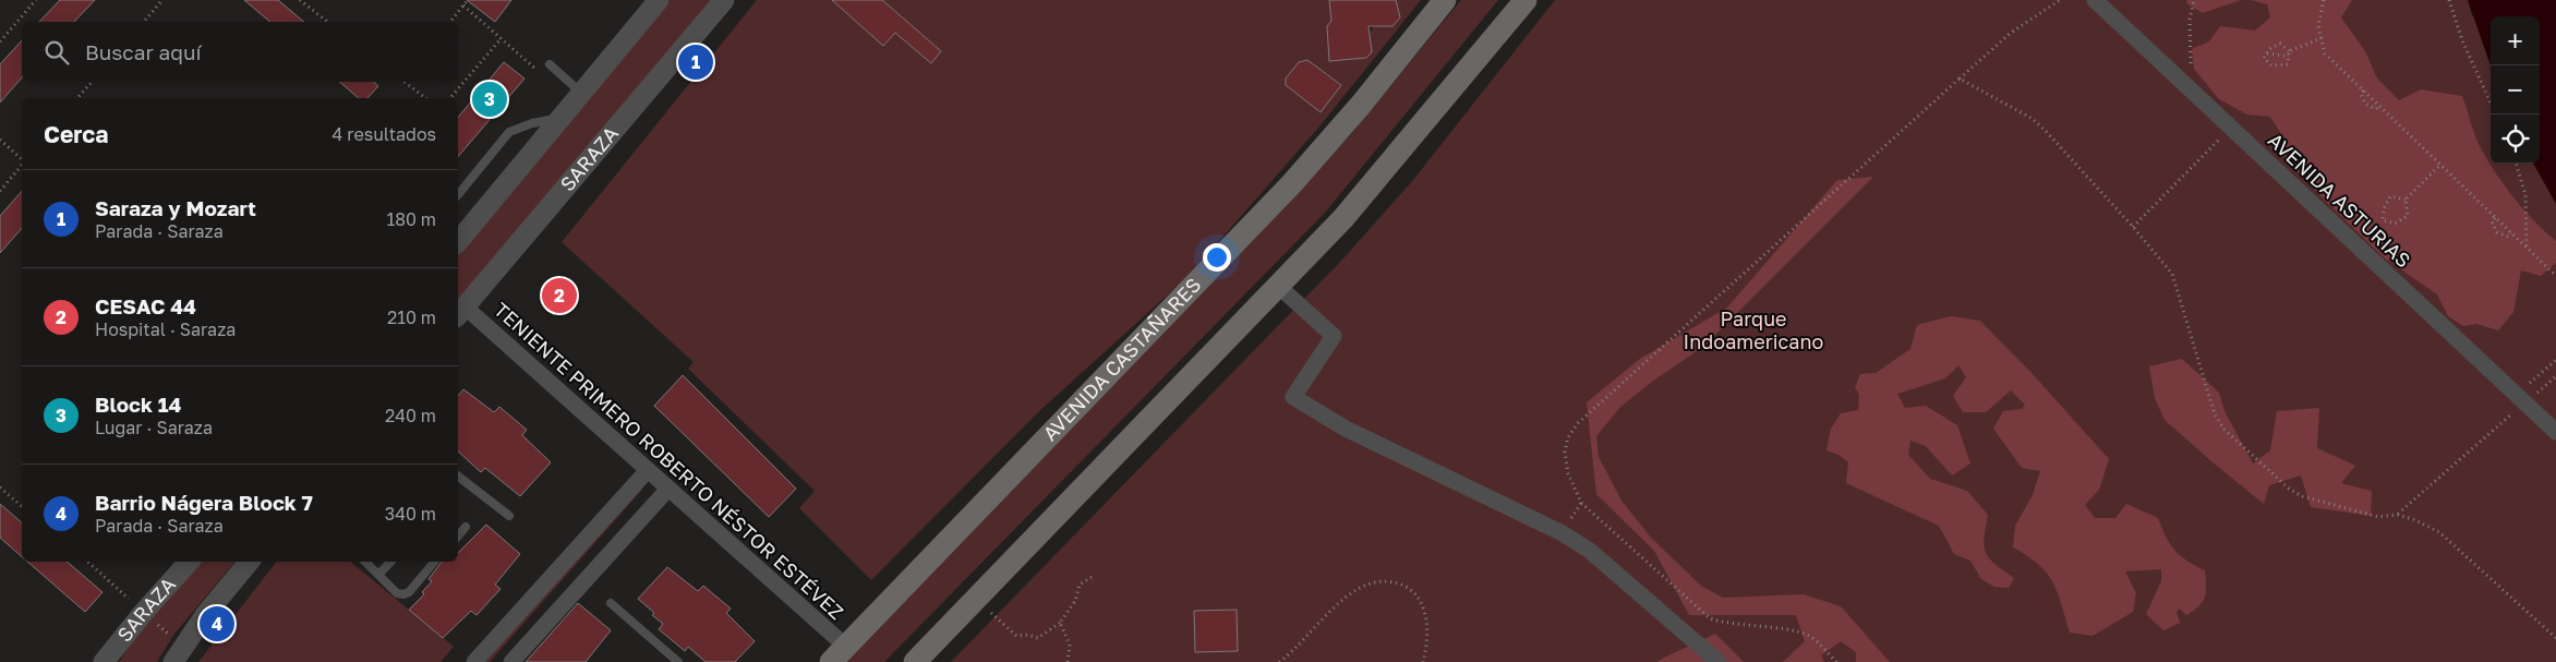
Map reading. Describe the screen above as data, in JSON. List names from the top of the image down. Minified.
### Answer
{"streets":{"main road":["AVENIDA CASTAÑARES"],"street":["SARAZA","AVENIDA ASTURIAS","TENIENTE PRIMERO ROBERTO NÉSTOR ESTÉVEZ"]},"crossings":[["SARAZA","TENIENTE PRIMERO ROBERTO NÉSTOR ESTÉVEZ"],["AVENIDA CASTAÑARES","TENIENTE PRIMERO ROBERTO NÉSTOR ESTÉVEZ"]],"parks":["Parque Indoamericano"],"page":{"map_buttons":["+","−"],"search":"Buscar aquí","pins":["1","3","2","4"],"heading":["Cerca","4 resultados"],"list":[{"mark":"1","name":"Saraza y Mozart","note":"Parada · Saraza","value":"180 m"},{"mark":"2","name":"CESAC 44","note":"Hospital · Saraza","value":"210 m"},{"mark":"3","name":"Block 14","note":"Lugar · Saraza","value":"240 m"},{"mark":"4","name":"Barrio Nágera Block 7","note":"Parada · Saraza","value":"340 m"}]}}
